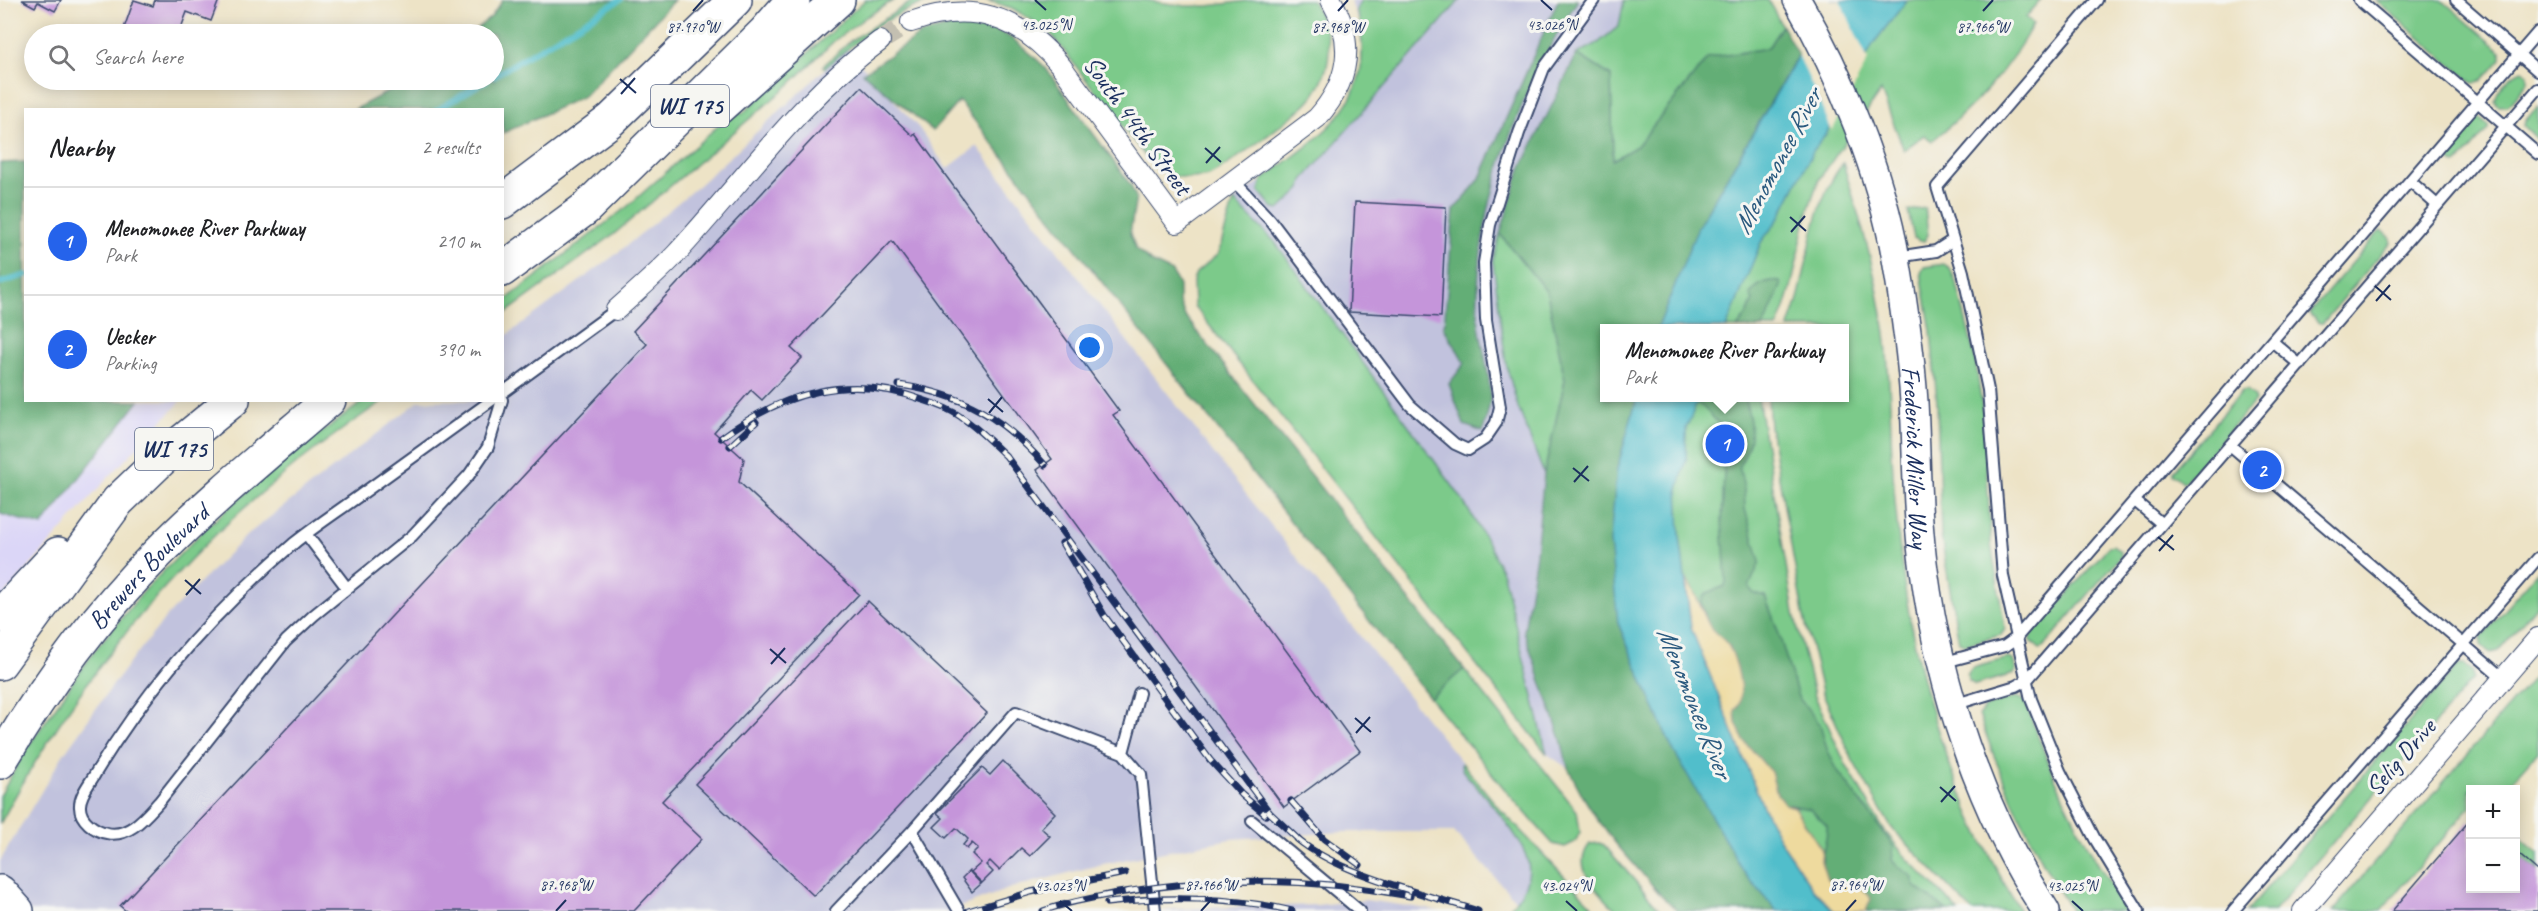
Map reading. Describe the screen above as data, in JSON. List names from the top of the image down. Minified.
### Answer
{"streets":{"highway":["WI 175","Brewers Boulevard"],"street":["South 44th Street","Frederick Miller Way","Selig Drive"]},"water":["Menomonee River"],"page":{"search":"Search here","heading":["Nearby","2 results"],"list":[{"mark":"1","name":"Menomonee River Parkway","note":"Park","value":"210 m"},{"mark":"2","name":"Uecker","note":"Parking","value":"390 m"}],"popup":["Menomonee River Parkway","Park"],"pins":["1","2"],"map_buttons":["+","−"]},"coordinates":["43.025°N","43.026°N","87.970°W","87.968°W","87.966°W","87.964°W","43.023°N","43.024°N"]}
